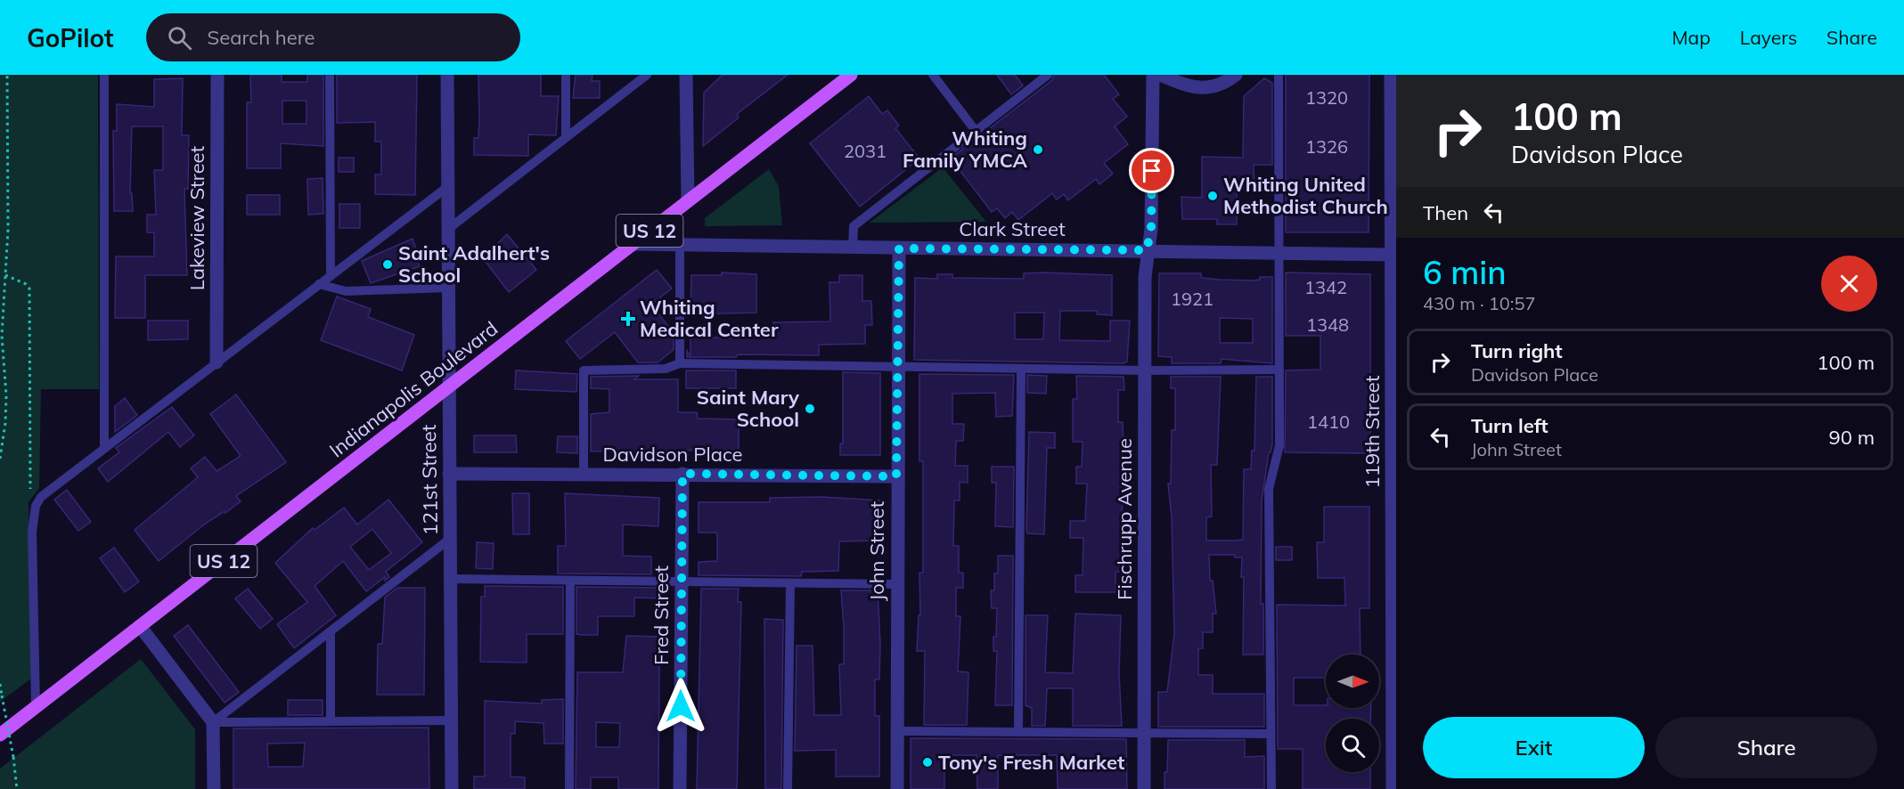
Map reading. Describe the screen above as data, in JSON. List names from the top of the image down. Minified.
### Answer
{"streets":{"main road":["US 12","Indianapolis Boulevard"],"street":["Lakeview Street","Clark Street","119th Street","Davidson Place","121st Street","Fischrupp Avenue","John Street","Fred Street"]},"crossings":[["Clark Street","Indianapolis Boulevard"],["Clark Street","119th Street"],["Clark Street","Fischrupp Avenue"],["Clark Street","John Street"],["Indianapolis Boulevard","121st Street"],["Davidson Place","121st Street"],["Davidson Place","John Street"],["Davidson Place","Fred Street"]],"places":{"other":["Whiting Family YMCA","Whiting United Methodist Church","Saint Adalhert's School","Saint Mary School","Tony's Fresh Market"],"health":["Whiting Medical Center"]},"house_numbers":["1320","1326","2031","1342","1921","1348","1410"],"north":"right","page":{"header":"GoPilot","search":"Search here","nav":["Map","Layers","Share"],"turn":["100 m","Davidson Place"],"then":"Then","heading":["6 min","430 m · 10:57"],"list":[{"name":"Turn right","note":"Davidson Place","value":"100 m"},{"name":"Turn left","note":"John Street","value":"90 m"}],"buttons":["Exit","Share"]}}
